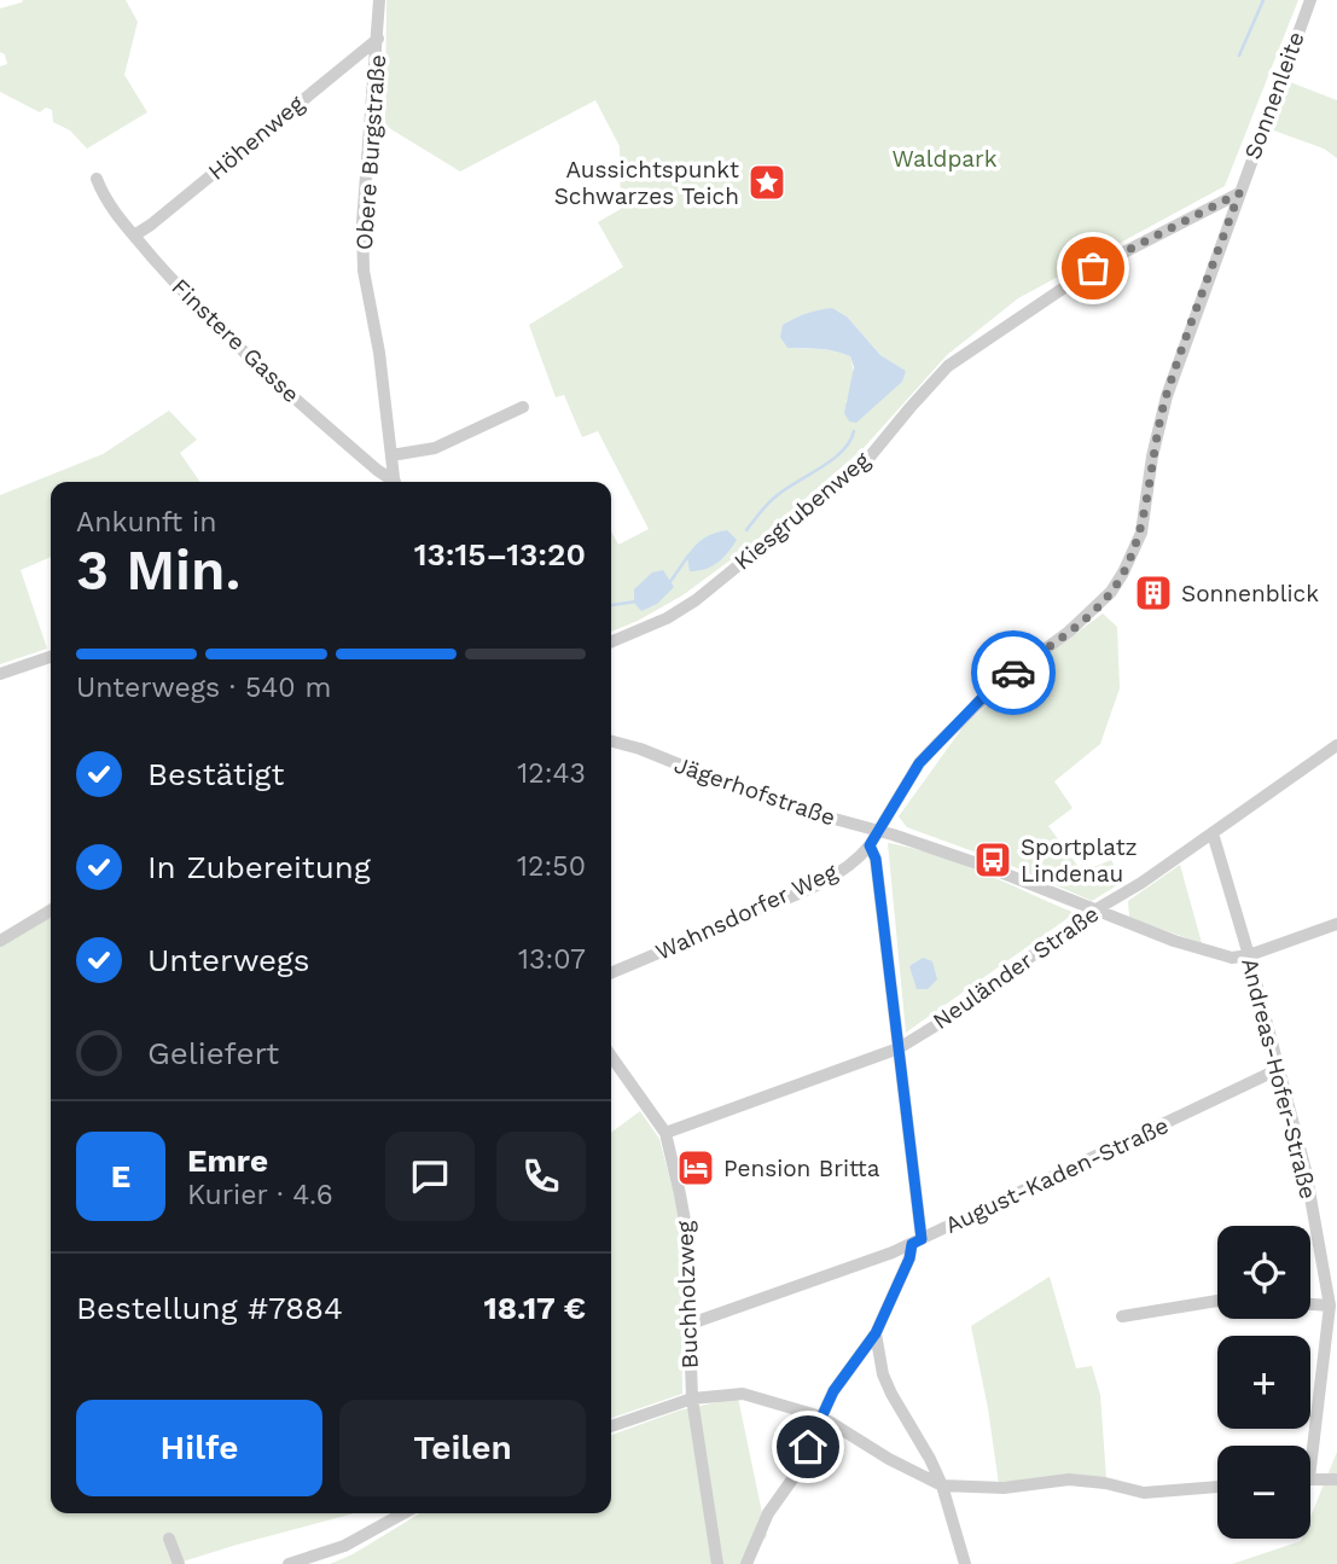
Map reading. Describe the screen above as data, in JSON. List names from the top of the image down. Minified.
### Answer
{"streets":{"street":["Sonnenleite","Höhenweg","Obere Burgstraße","Finstere Gasse","Kiesgrubenweg","Jägerhofstraße","Wahnsdorfer Weg","Neuländer Straße","Andreas-Hofer-Straße","August-Kaden-Straße","Buchholzweg"]},"crossings":[["Sonnenleite","Kiesgrubenweg"],["Sonnenleite","Jägerhofstraße"],["Sonnenleite","Wahnsdorfer Weg"],["Höhenweg","Obere Burgstraße"],["Höhenweg","Finstere Gasse"],["Jägerhofstraße","Wahnsdorfer Weg"],["Jägerhofstraße","Neuländer Straße"],["Jägerhofstraße","Andreas-Hofer-Straße"],["Neuländer Straße","Andreas-Hofer-Straße"],["Neuländer Straße","Buchholzweg"],["Andreas-Hofer-Straße","August-Kaden-Straße"],["August-Kaden-Straße","Buchholzweg"]],"parks":["Waldpark"],"places":{"place":["Aussichtspunkt Schwarzes Teich"],"building":["Sonnenblick"],"bus stop":["Sportplatz Lindenau"],"hotel":["Pension Britta"]},"page":{"heading":["3 Min.","Ankunft in","13:15–13:20"],"panel":["Emre","Kurier · 4.6","Bestellung #7884","18.17 €"],"bar":"Unterwegs · 540 m","list":[["Bestätigt","12:43"],["In Zubereitung","12:50"],["Unterwegs","13:07"],"Geliefert"],"round":"E","map_buttons":["+","−"],"buttons":["Hilfe","Teilen"]}}
